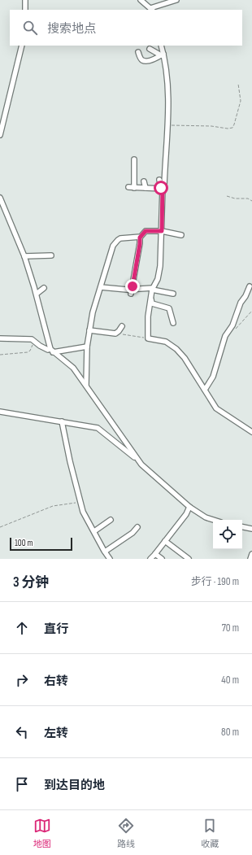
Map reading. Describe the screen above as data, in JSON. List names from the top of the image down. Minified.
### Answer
{"scale_bar":"100 m","page":{"search":"搜索地点","scale":"100 m","heading":["3 分钟","步行 · 190 m"],"list":[["直行","70 m"],["右转","40 m"],["左转","80 m"],"到达目的地"],"nav":["地图","路线","收藏"]}}
